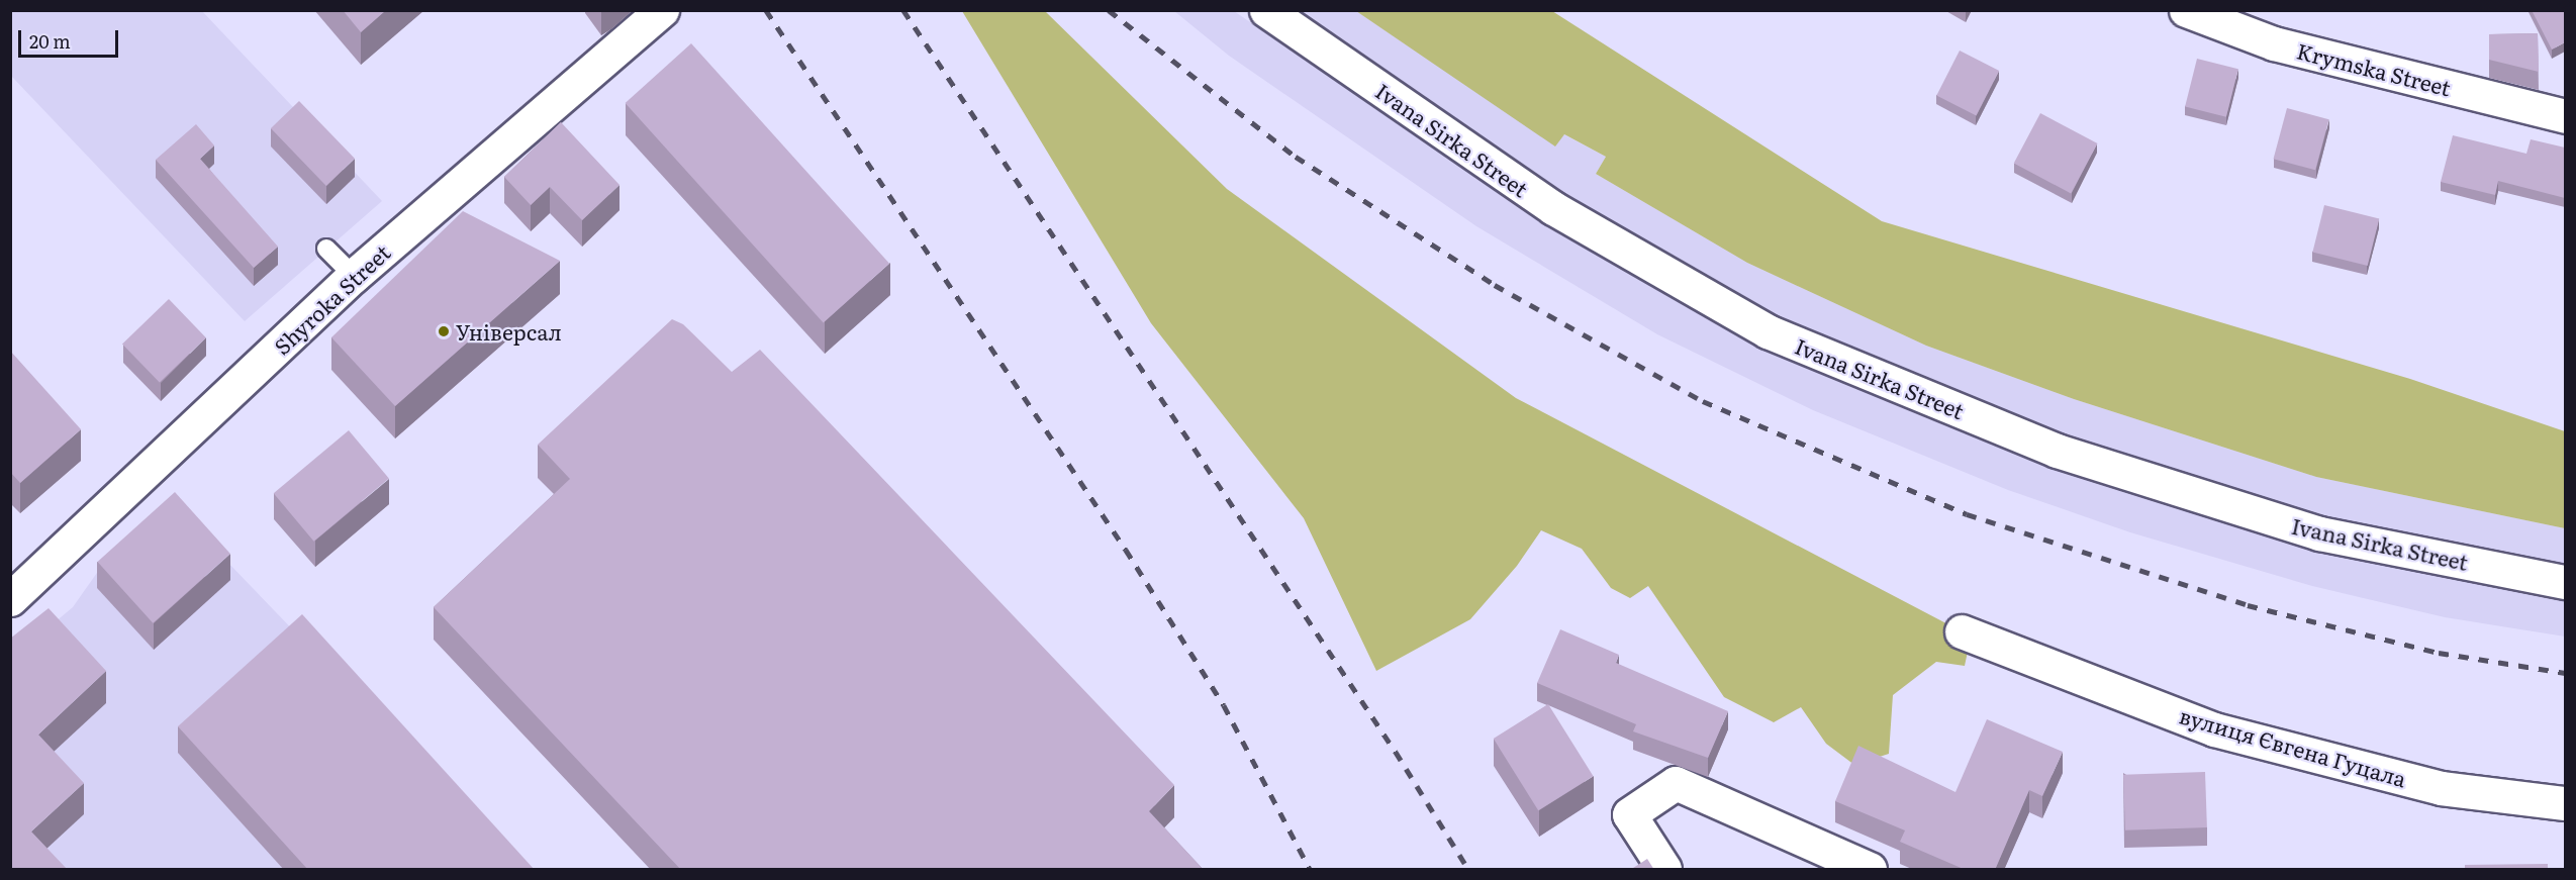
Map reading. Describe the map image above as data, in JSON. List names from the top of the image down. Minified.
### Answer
{"streets":{"street":["Krymska Street","Ivana Sirka Street","Shyroka Street","вулиця Євгена Гуцала"]},"places":["Універсал"],"scale_bar":"20 m"}
